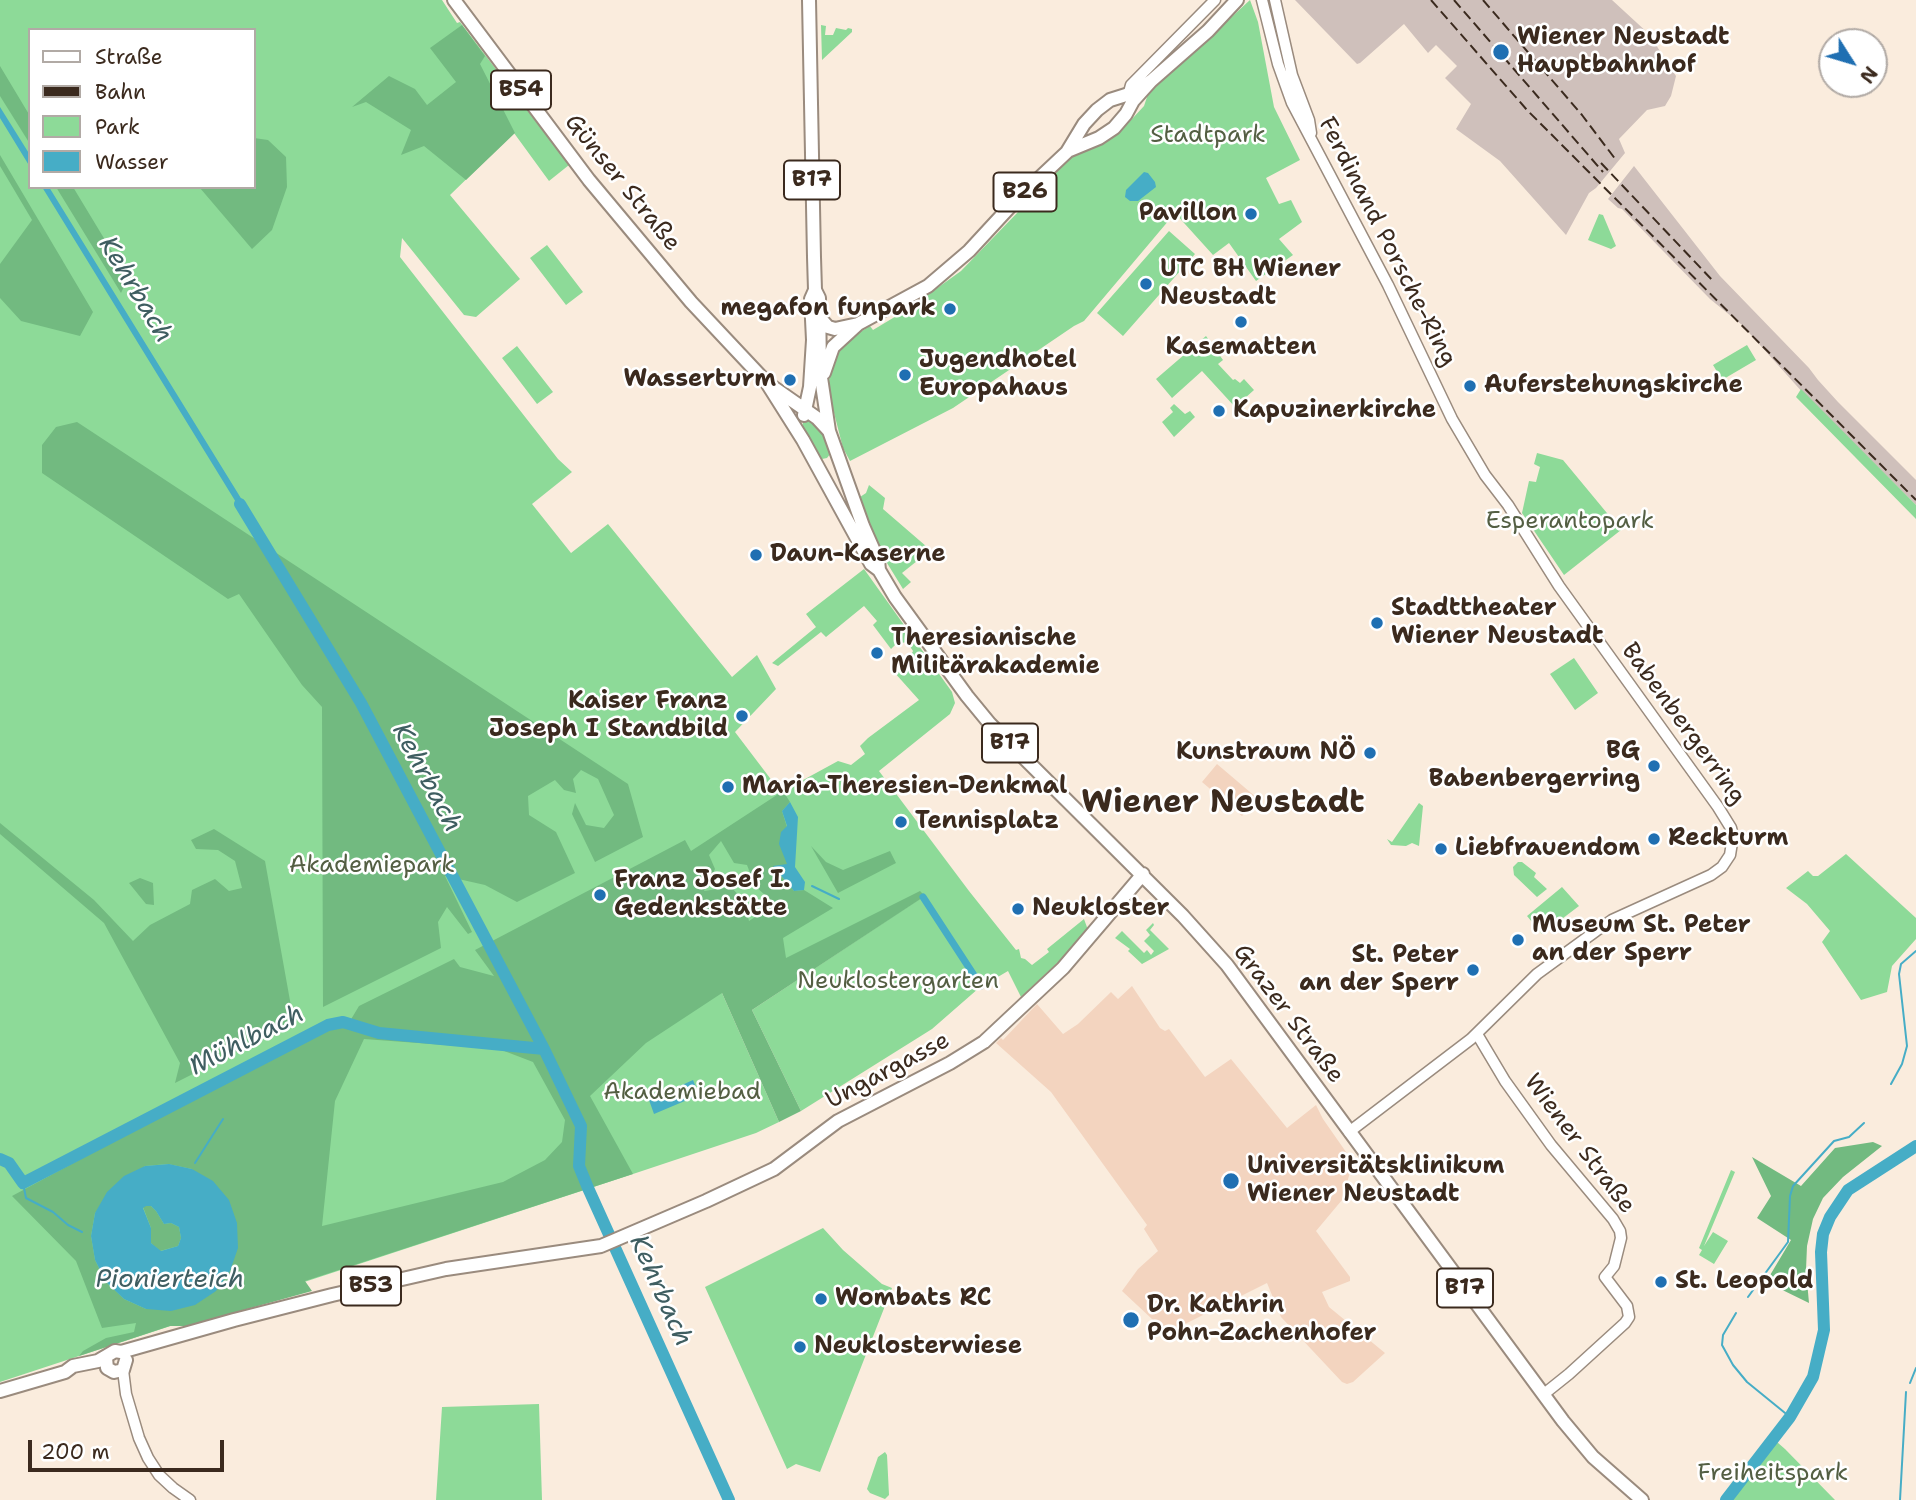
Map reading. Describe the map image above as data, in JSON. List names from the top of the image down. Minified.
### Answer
{"streets":{"main road":["B54","B17","Günser Straße","B26","Grazer Straße","Ungargasse","B53"],"street":["Ferdinand Porsche-Ring","Babenbergerring","Wiener Straße"]},"crossings":[["B54","Günser Straße"],["B54","Grazer Straße"],["B17","B26"],["B17","Grazer Straße"],["Ferdinand Porsche-Ring","Babenbergerring"],["Babenbergerring","Wiener Straße"],["Grazer Straße","Ungargasse"],["Grazer Straße","Wiener Straße"],["Ungargasse","B53"]],"districts":["Wiener Neustadt"],"water":["Kehrbach","Mühlbach","Pionierteich"],"parks":["Stadtpark","Esperantopark","Akademiepark","Neuklostergarten","Akademiebad","Freiheitspark"],"places":["Wiener Neustadt Hauptbahnhof","Pavillon","UTC BH Wiener Neustadt","megafon funpark","Kasematten","Jugendhotel Europahaus","Wasserturm","Auferstehungskirche","Kapuzinerkirche","Daun-Kaserne","Stadttheater Wiener Neustadt","Theresianische Militärakademie","Kaiser Franz Joseph I Standbild","Kunstraum NÖ","BG Babenbergerring","Maria-Theresien-Denkmal","Tennisplatz","Reckturm","Liebfrauendom","Franz Josef I. Gedenkstätte","Neukloster","Museum St. Peter an der Sperr","St. Peter an der Sperr","Universitätsklinikum Wiener Neustadt","St. Leopold","Wombats RC","Dr. Kathrin Pohn-Zachenhofer","Neuklosterwiese"],"legend":["Straße","Bahn","Park","Wasser"],"scale_bar":"200 m","north":"bottom right"}
